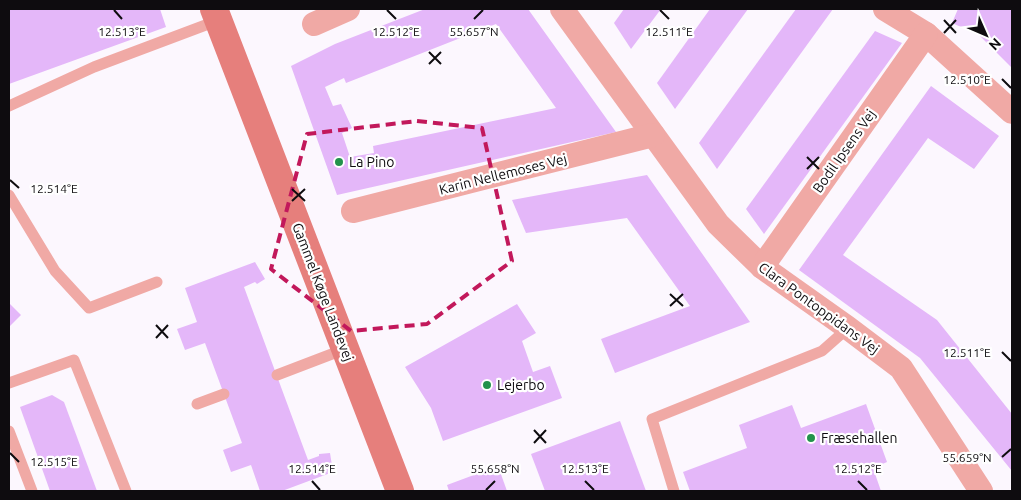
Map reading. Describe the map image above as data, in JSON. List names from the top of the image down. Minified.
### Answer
{"streets":{"street":["Bodil Ipsens Vej","Karin Nellemoses Vej","Gammel Køge Landevej","Clara Pontoppidans Vej"]},"crossings":[["Bodil Ipsens Vej","Clara Pontoppidans Vej"],["Karin Nellemoses Vej","Clara Pontoppidans Vej"]],"places":["La Pino","Lejerbo","Fræsehallen"],"north":"bottom right","coordinates":["12.513°E","12.512°E","55.657°N","12.511°E","12.510°E","12.514°E","55.659°N","12.515°E","55.658°N"]}
